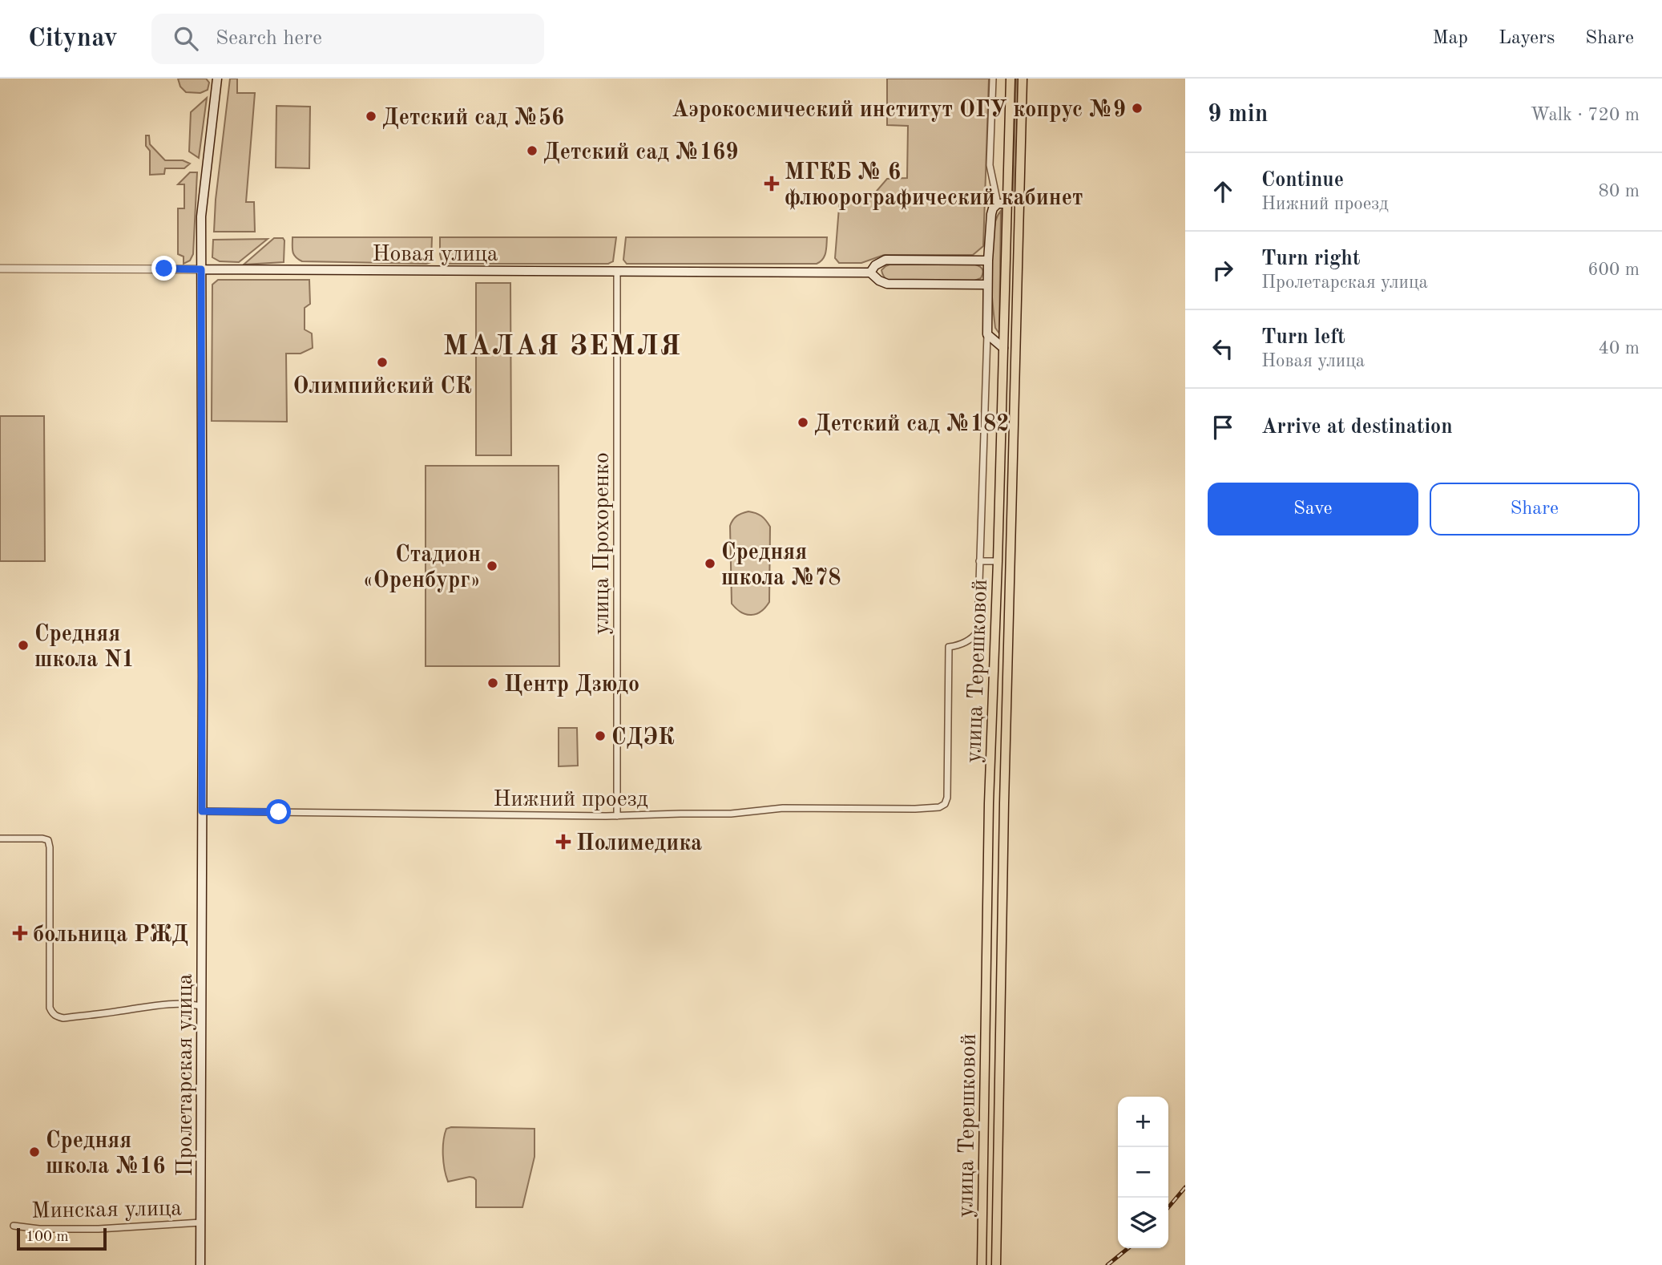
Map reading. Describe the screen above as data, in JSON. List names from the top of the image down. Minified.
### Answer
{"streets":{"main road":["Новая улица","улица Терешковой","Пролетарская улица"],"street":["улица Прохоренко","Нижний проезд","Минская улица"]},"crossings":[["Новая улица","улица Прохоренко"],["Новая улица","Пролетарская улица"],["улица Прохоренко","Нижний проезд"],["Нижний проезд","Пролетарская улица"],["Пролетарская улица","Минская улица"]],"districts":["МАЛАЯ ЗЕМЛЯ"],"places":{"other":["Аэрокосмический институт ОГУ копрус №9","Детский сад №56","Детский сад №169","Олимпийский СК","Детский сад №182","Средняя школа №78","Стадион «Оренбург»","Средняя школа N1","Центр Дзюдо","СДЭК","Средняя школа №16"],"health":["МГКБ № 6 флюорографический кабинет","Полимедика","больница РЖД"]},"scale_bar":"100 m","page":{"header":"Citynav","search":"Search here","nav":["Map","Layers","Share"],"heading":["9 min","Walk · 720 m"],"list":[["Continue","Нижний проезд","80 m"],["Turn right","Пролетарская улица","600 m"],["Turn left","Новая улица","40 m"],"Arrive at destination"],"buttons":["Save","Share"],"map_buttons":["+","−"],"scale":"100 m"}}
